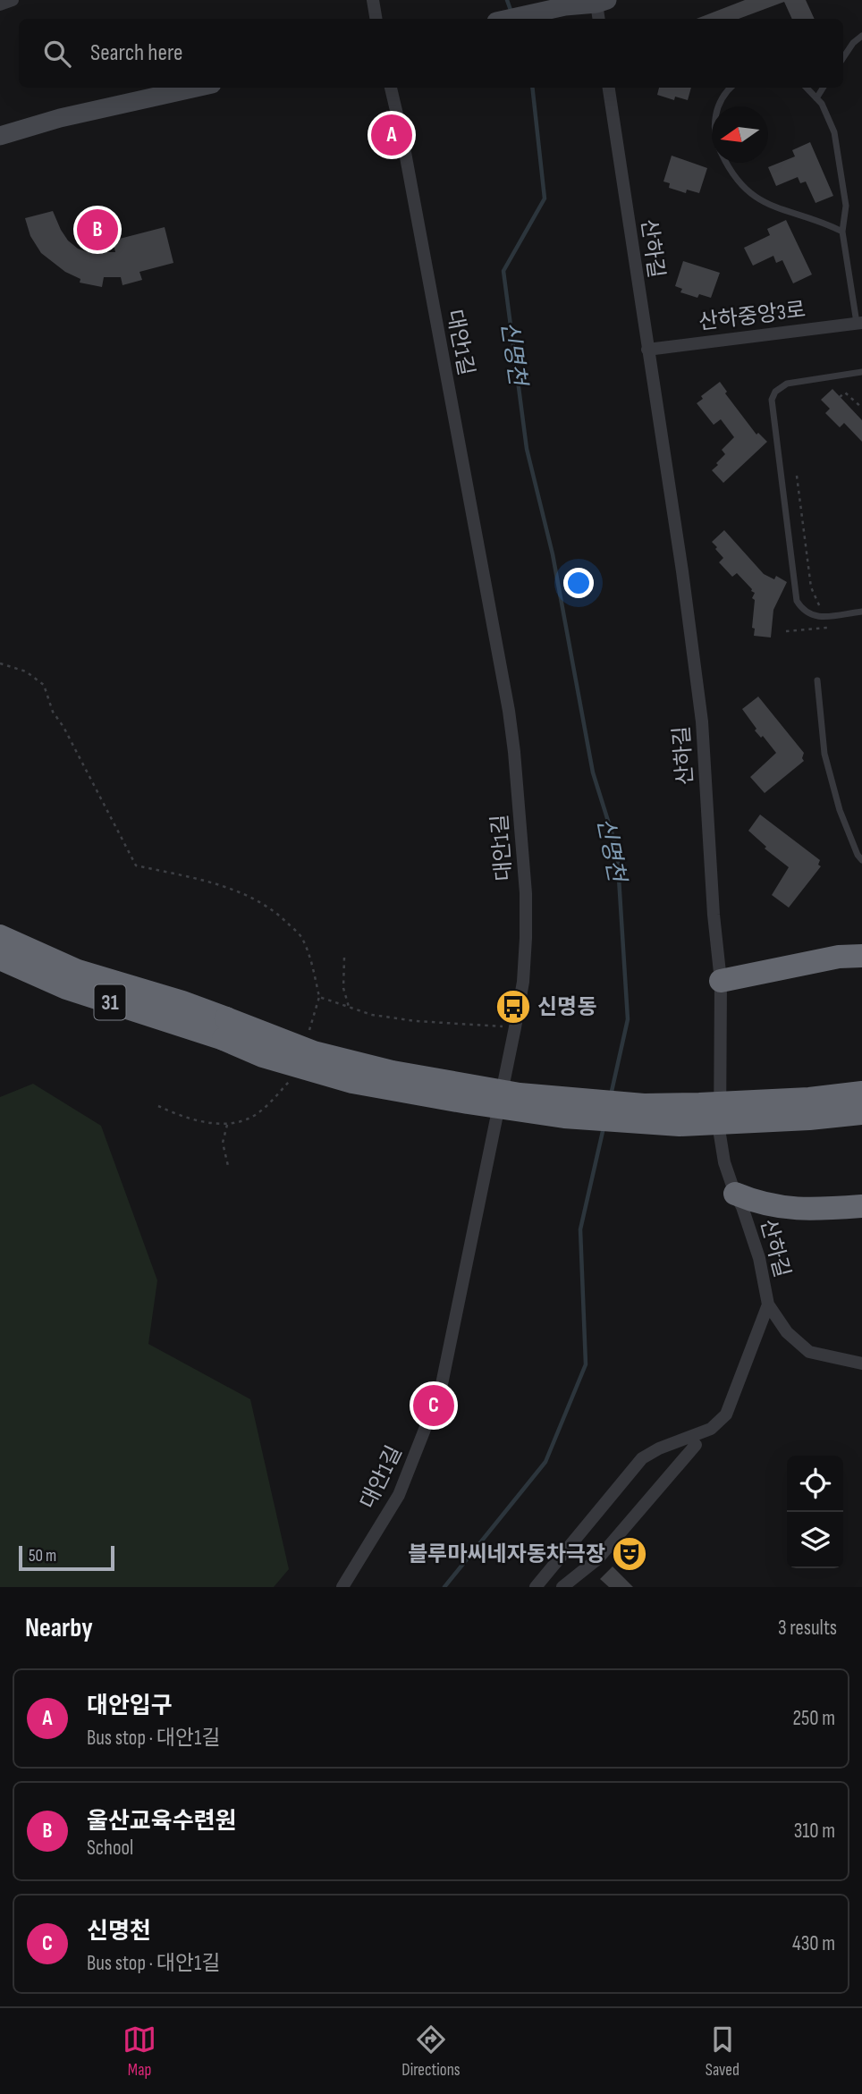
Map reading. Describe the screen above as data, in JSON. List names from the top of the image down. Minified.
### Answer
{"streets":{"highway":["31"],"street":["산하길","산하중앙3로","대안1길"]},"crossings":[["산하길","산하중앙3로"]],"water":["신명천"],"places":{"bus stop":["신명동"],"theatre":["블루마씨네자동차극장"]},"scale_bar":"50 m","north":"left","page":{"search":"Search here","pins":["A","B","C"],"scale":"50 m","heading":["Nearby","3 results"],"list":[{"mark":"A","name":"대안입구","note":"Bus stop · 대안1길","value":"250 m"},{"mark":"B","name":"울산교육수련원","note":"School","value":"310 m"},{"mark":"C","name":"신명천","note":"Bus stop · 대안1길","value":"430 m"}],"nav":["Map","Directions","Saved"]}}
